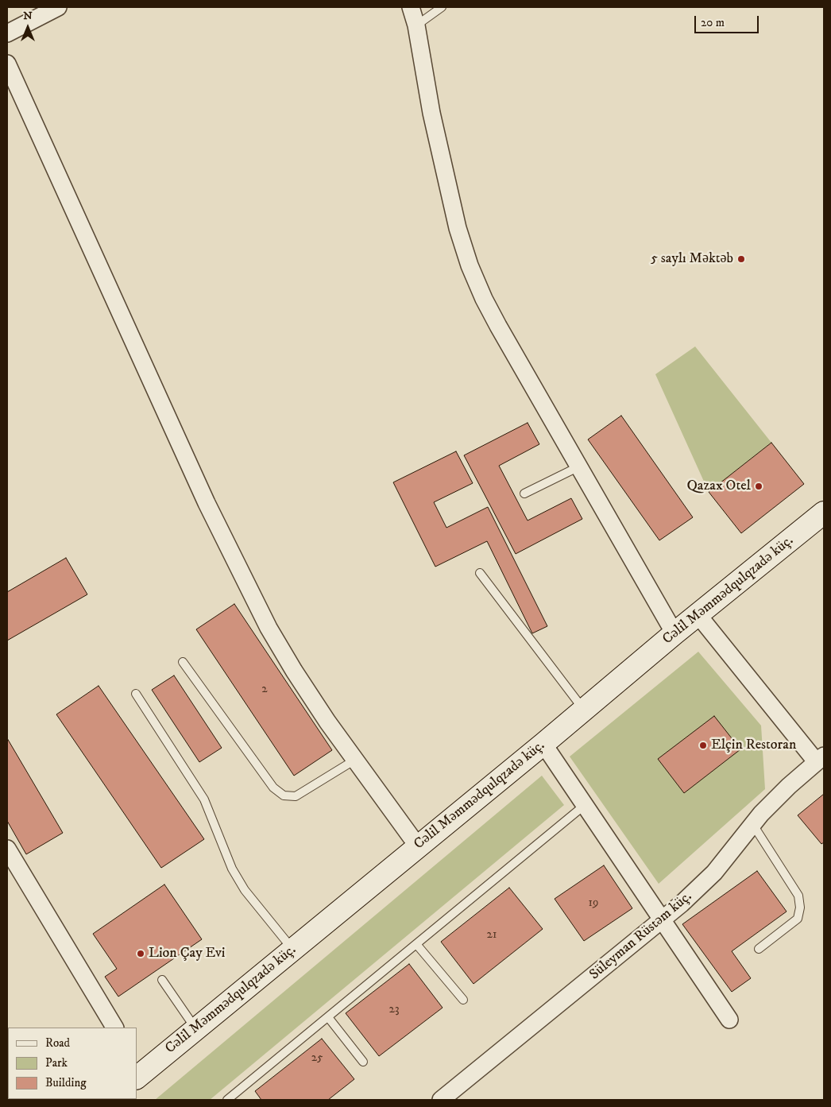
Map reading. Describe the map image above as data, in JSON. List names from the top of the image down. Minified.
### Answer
{"streets":{"street":["Cəlil Məmmədqulqzadə küç.","Süleyman Rüstəm küç."]},"places":["5 saylı Məktəb","Qazax Otel","Elçin Restoran","Lion Çay Evi"],"house_numbers":["2","19","21","23","25"],"legend":["Road","Park","Building"],"scale_bar":"20 m","north":"top"}
